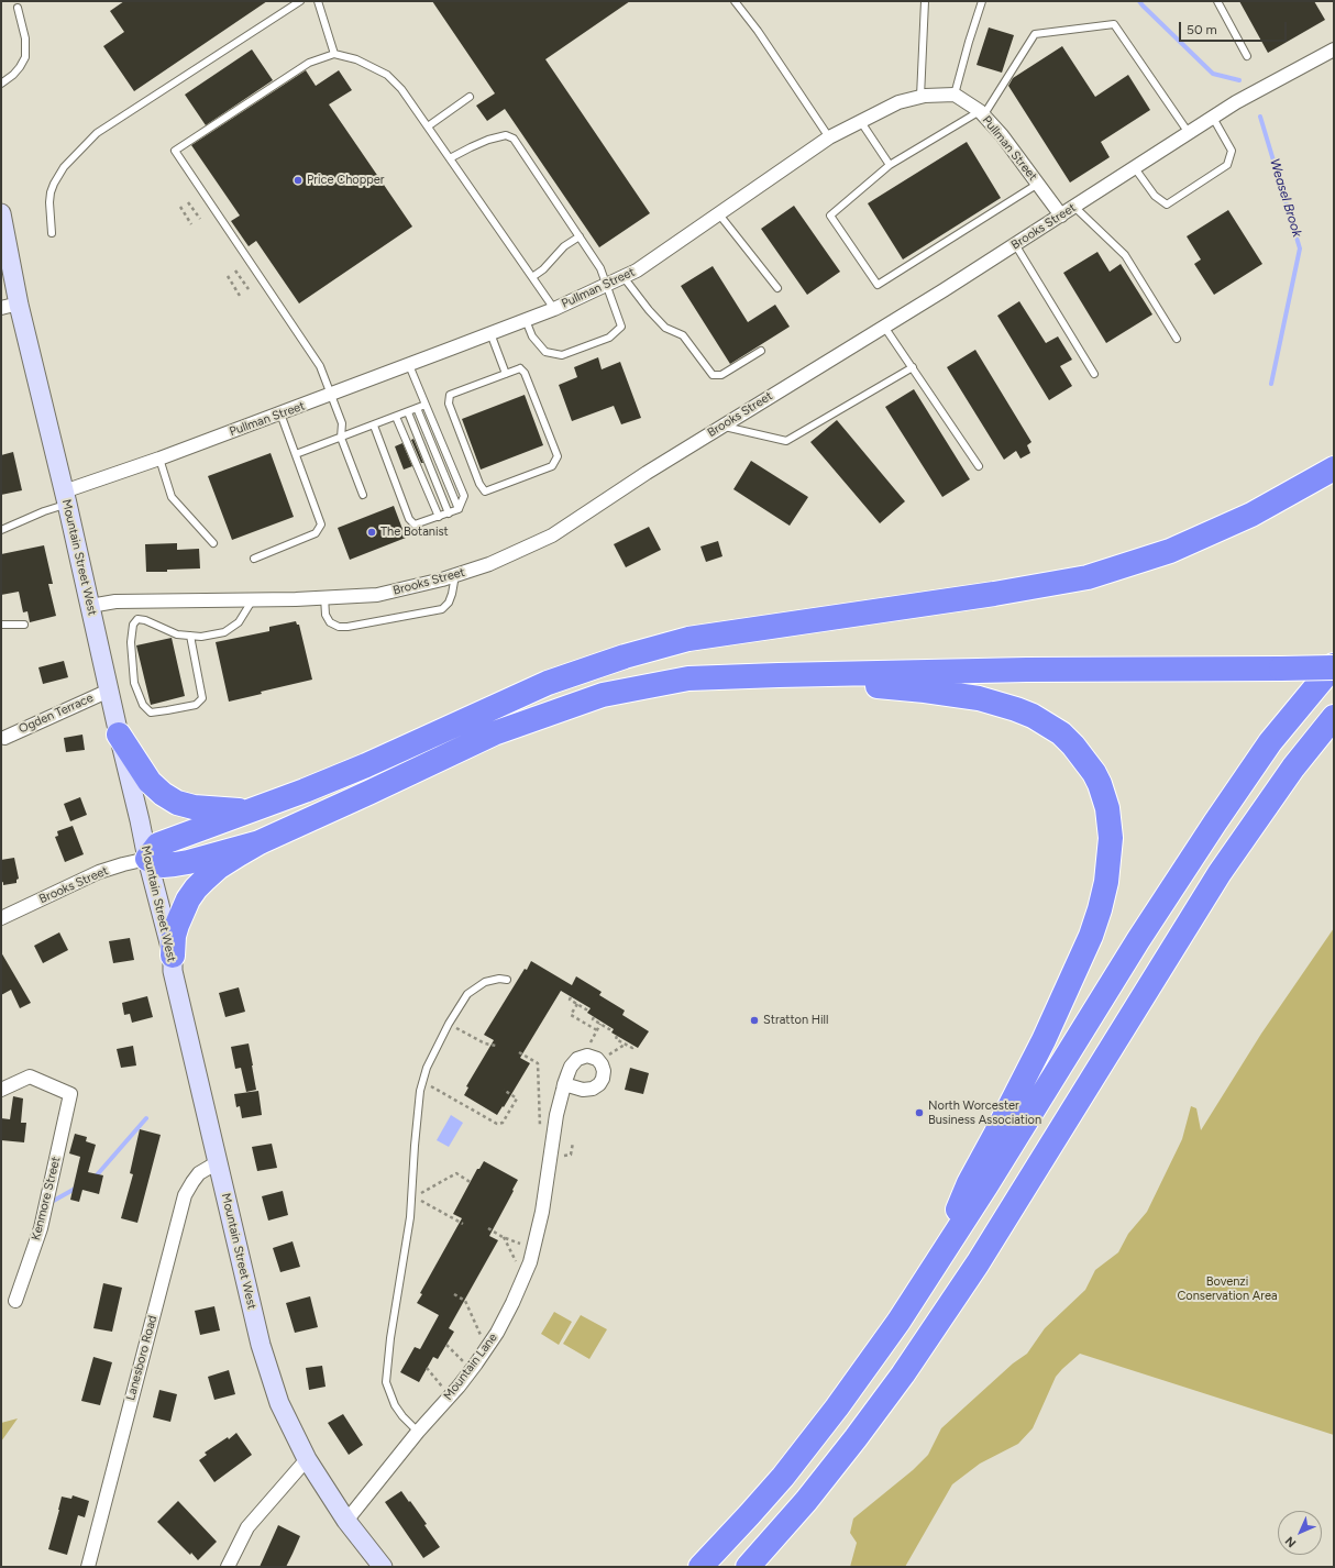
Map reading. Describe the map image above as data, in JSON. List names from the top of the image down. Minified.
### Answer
{"streets":{"main road":["Mountain Street West"],"street":["Pullman Street","Brooks Street","Ogden Terrace","Kenmore Street","Lanesboro Road","Mountain Lane"]},"crossings":[["Pullman Street","Brooks Street"],["Pullman Street","Mountain Street West"],["Brooks Street","Mountain Street West"],["Mountain Street West","Ogden Terrace"],["Mountain Street West","Lanesboro Road"],["Mountain Street West","Mountain Lane"]],"water":["Weasel Brook"],"parks":["Bovenzi Conservation Area"],"places":["Price Chopper","The Botanist","Stratton Hill","North Worcester Business Association"],"scale_bar":"50 m","north":"bottom left"}
